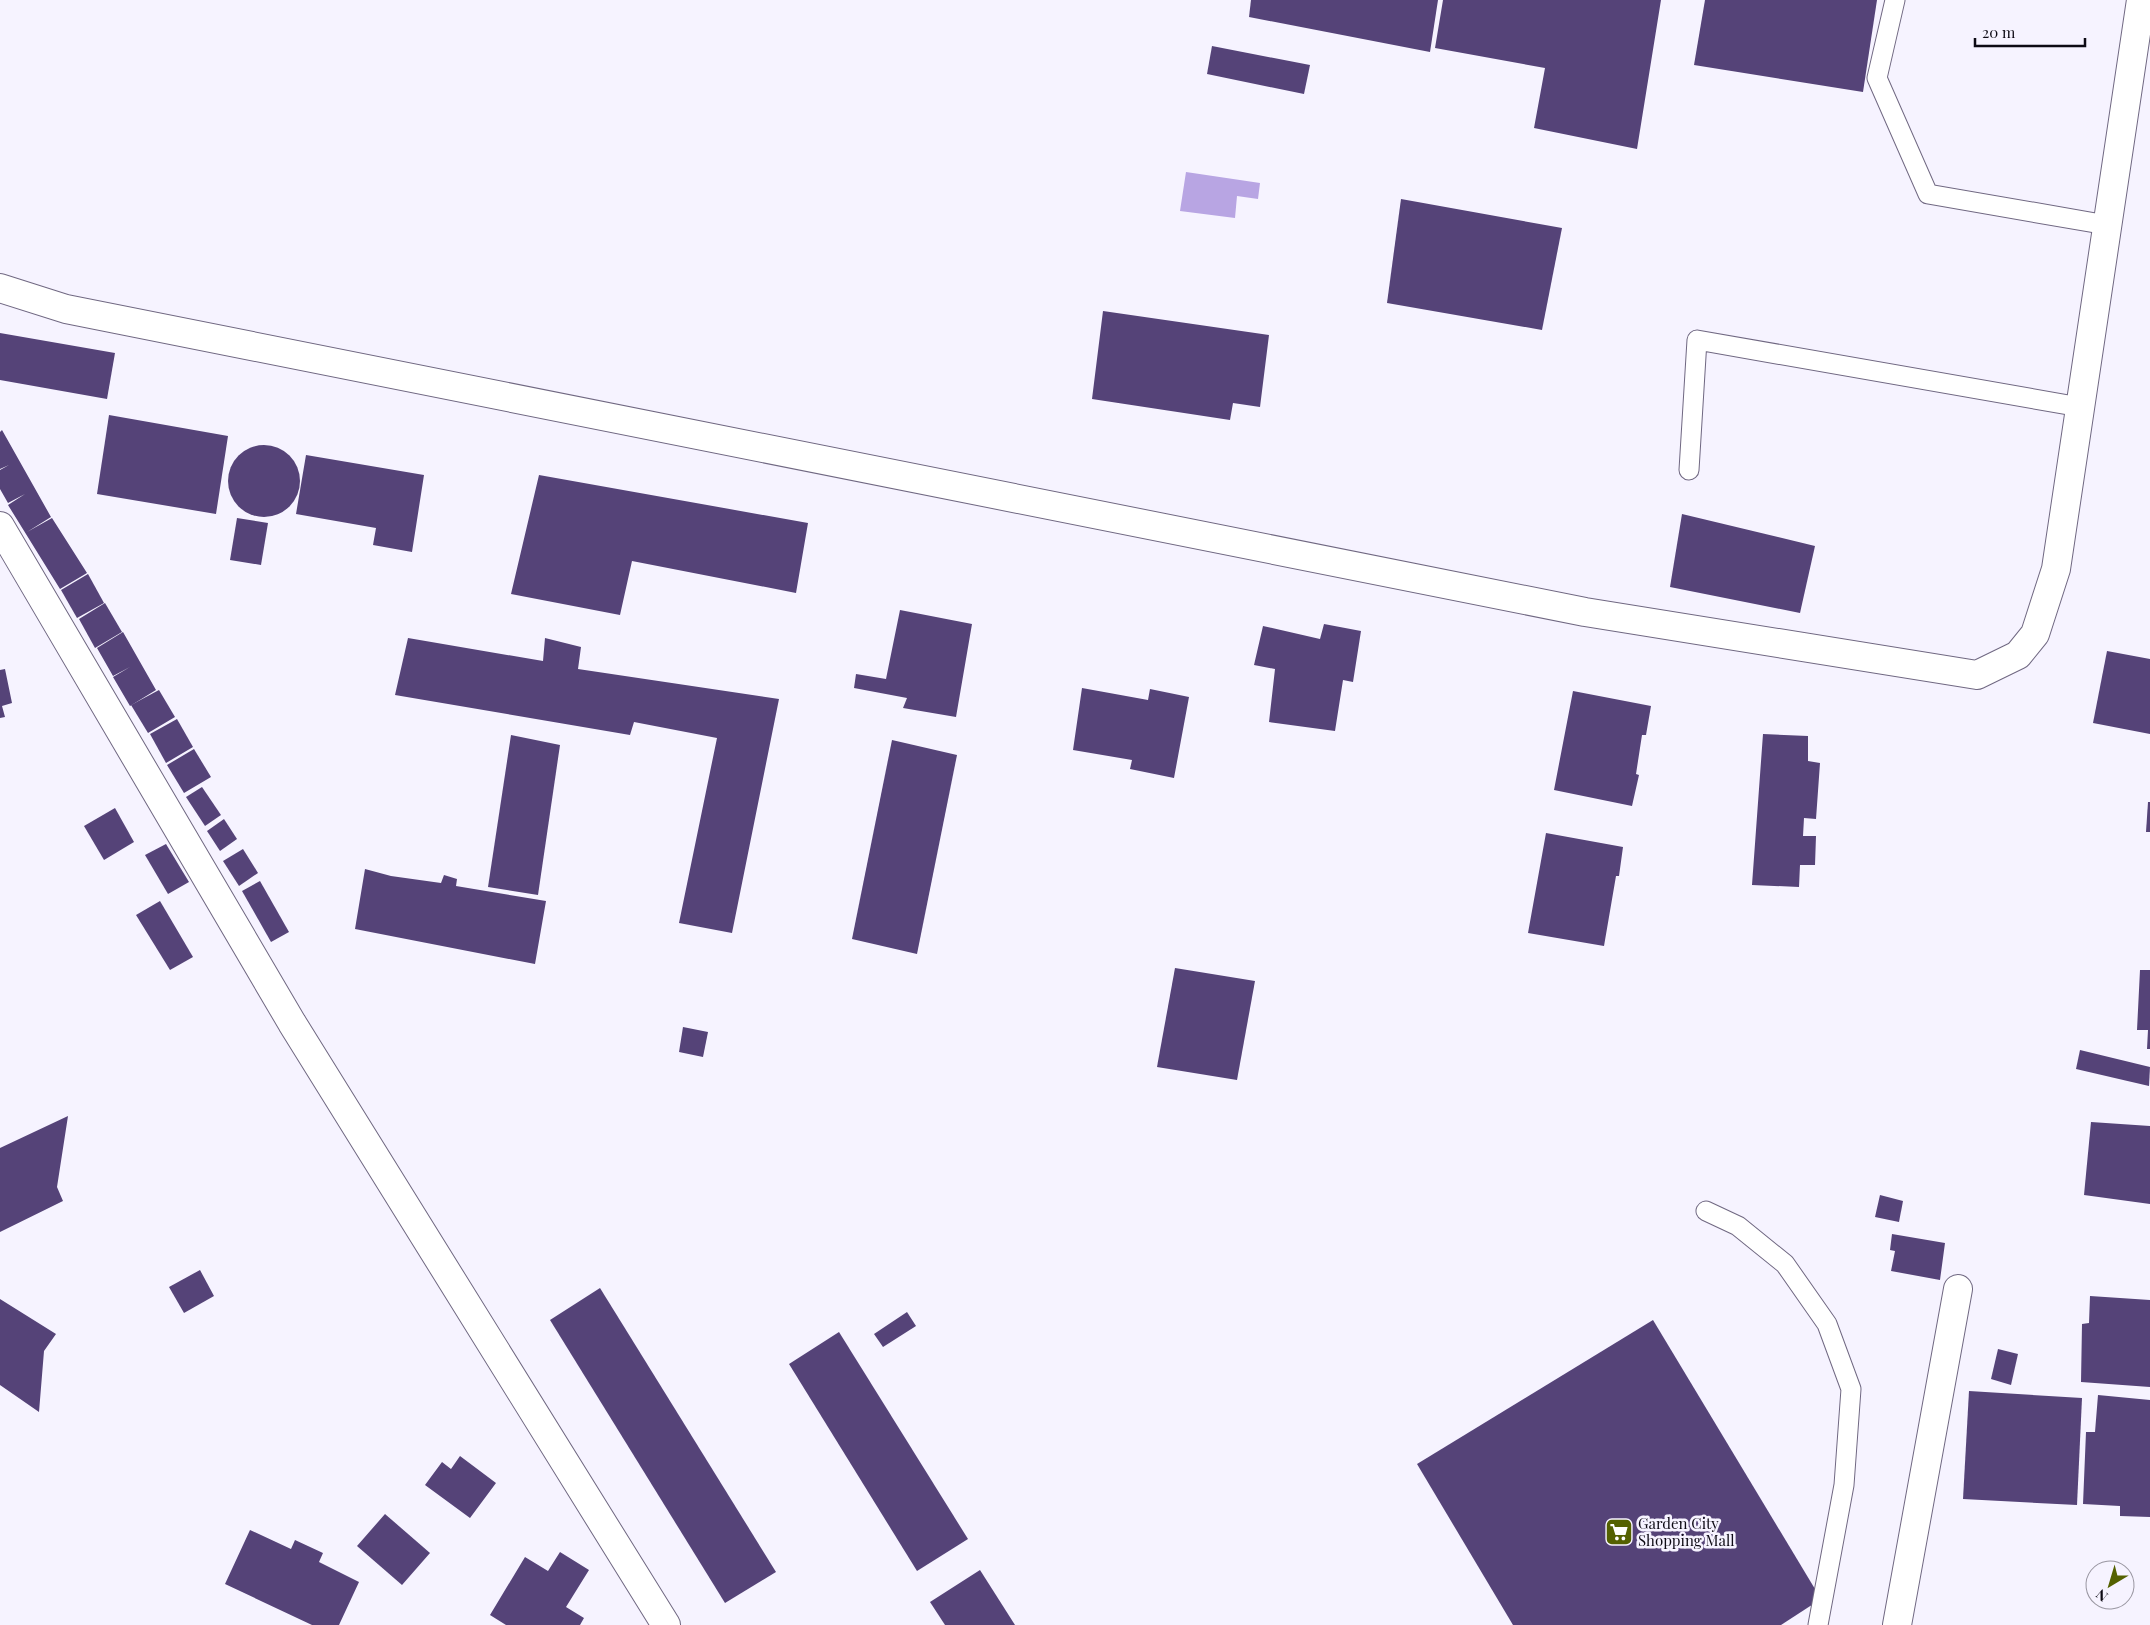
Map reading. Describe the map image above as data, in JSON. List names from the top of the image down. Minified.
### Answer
{"places":{"supermarket":["Garden City Shopping Mall"]},"scale_bar":"20 m","north":"bottom left"}
